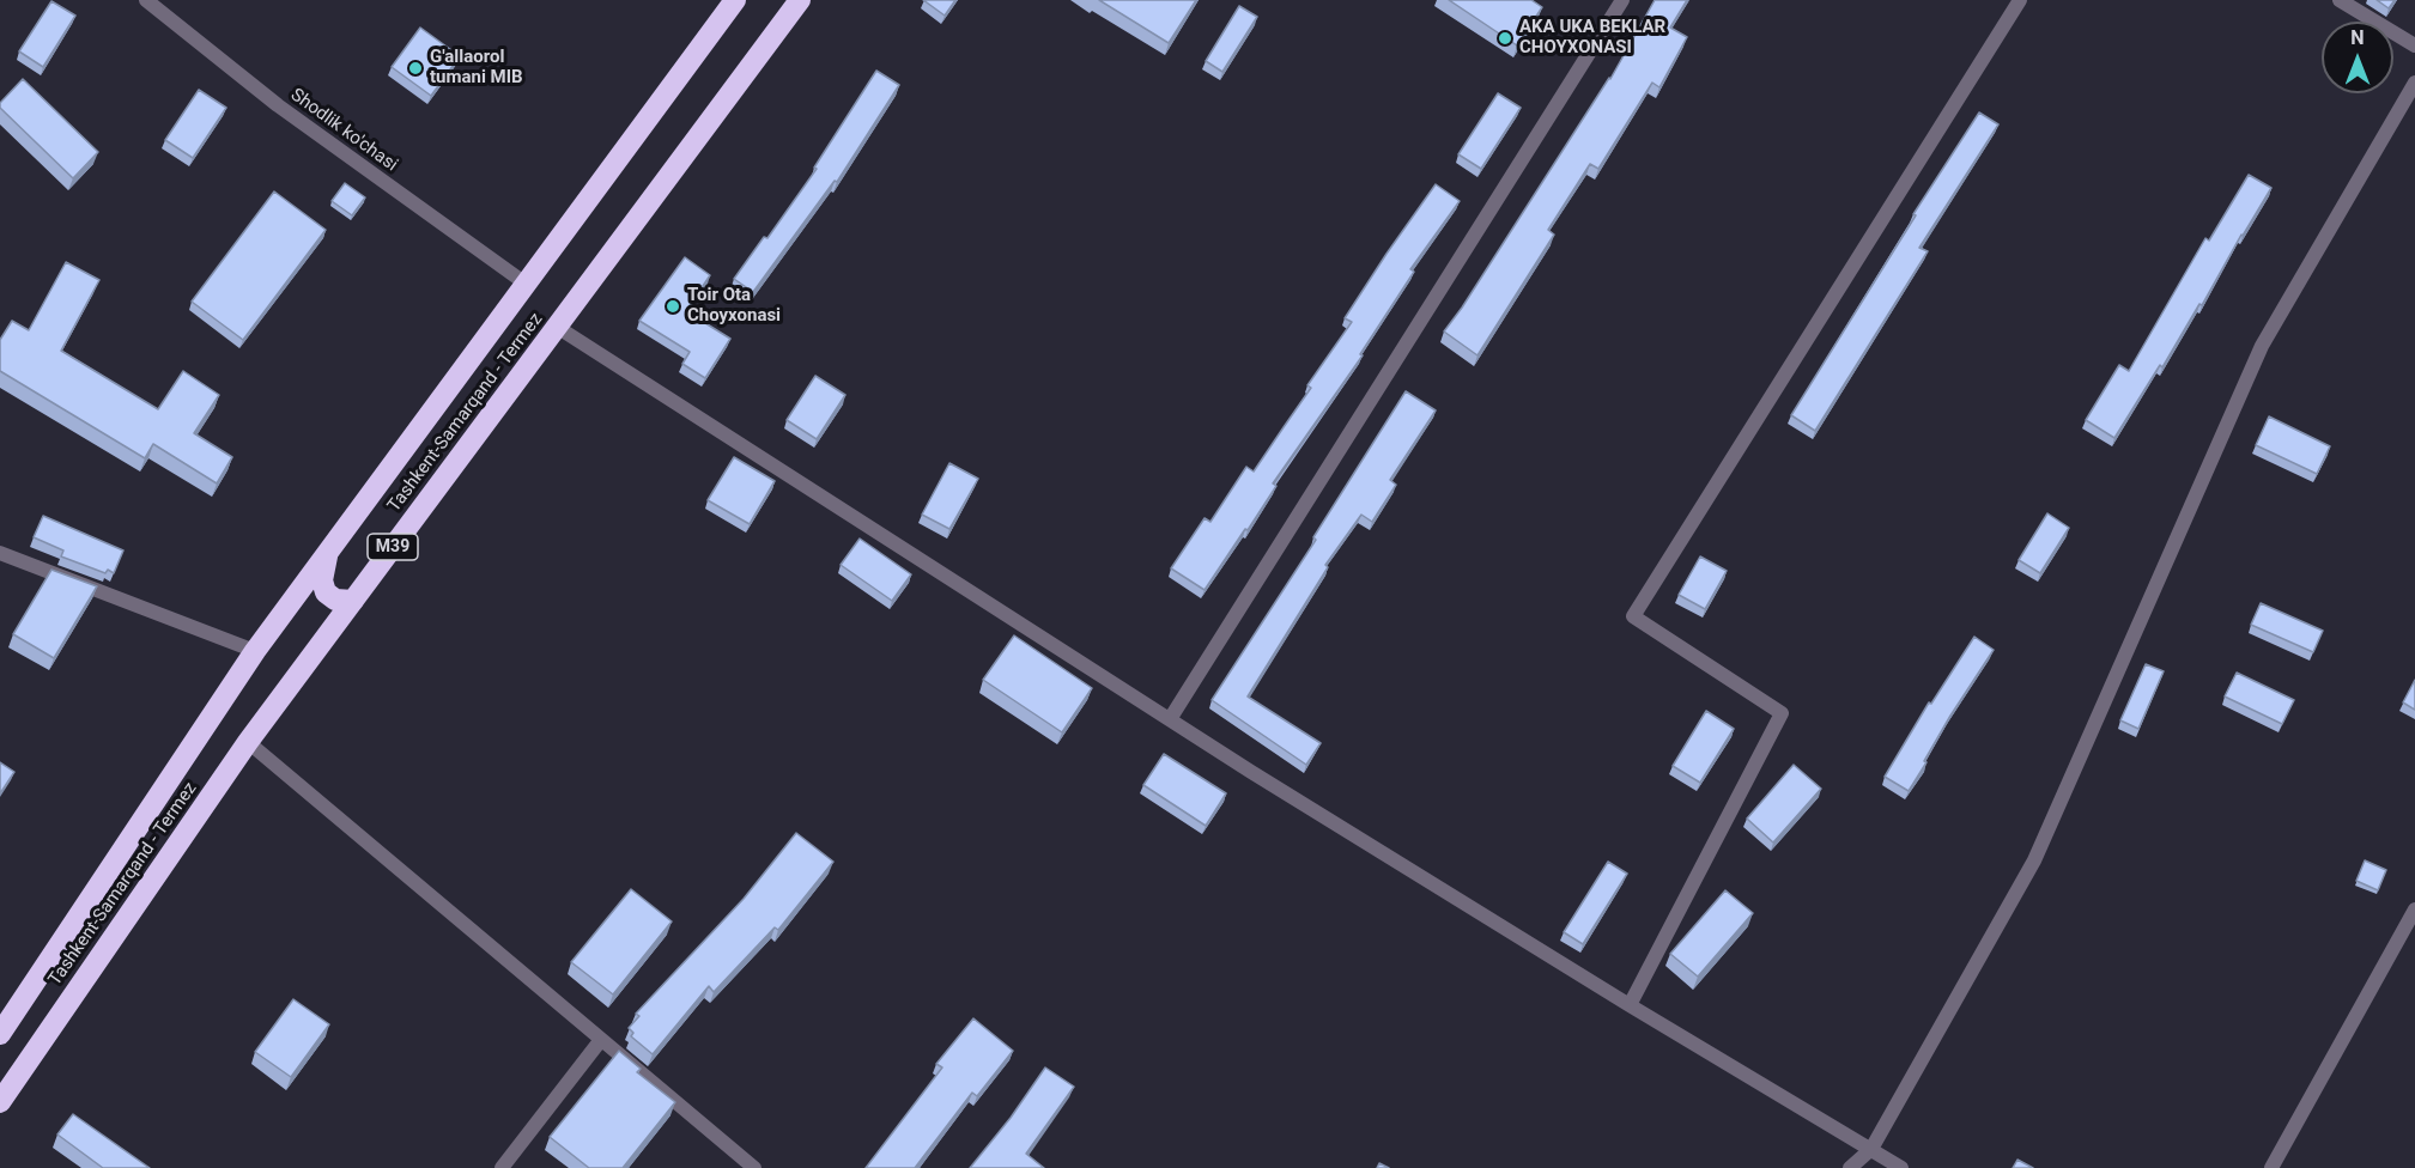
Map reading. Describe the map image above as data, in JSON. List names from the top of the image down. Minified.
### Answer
{"streets":{"highway":["Tashkent-Samarqand - Termez","M39"],"street":["Shodlik ko'chasi"]},"crossings":[["Shodlik ko'chasi","Tashkent-Samarqand - Termez"]],"places":["AKA UKA BEKLAR CHOYXONASI","G'allaorol tumani MIB","Toir Ota Choyxonasi"],"north":"top"}
